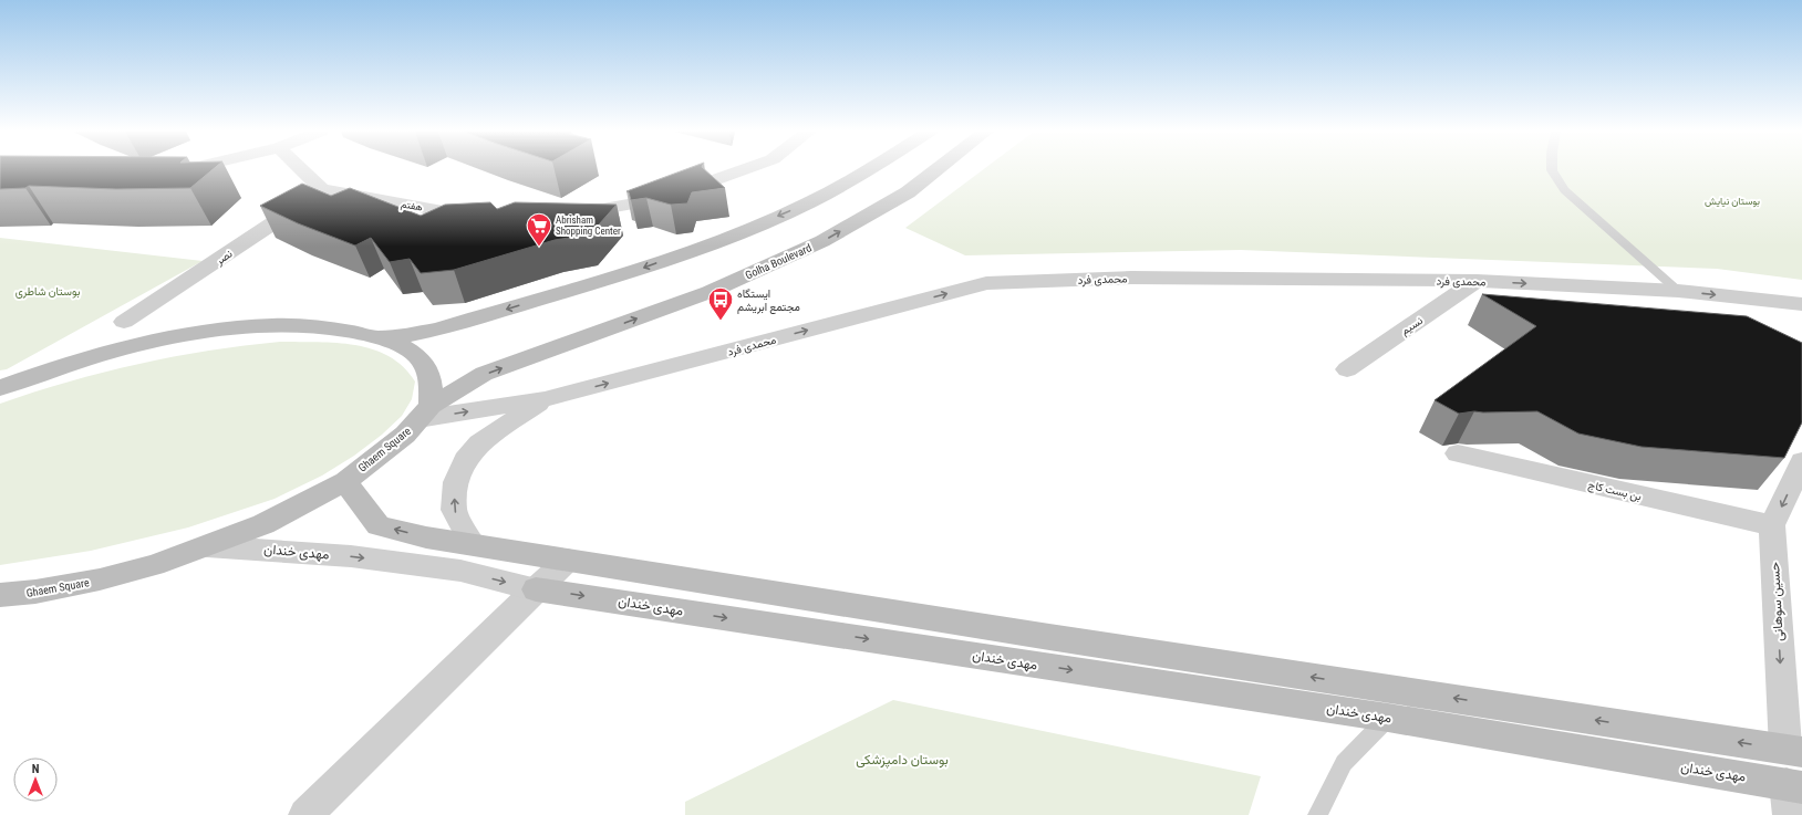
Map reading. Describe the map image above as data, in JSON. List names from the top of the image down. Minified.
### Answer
{"streets":{"main road":["Golha Boulevard","Ghaem Square","مهدی خندان"],"street":["هفتم","نصر","محمدی فرد","نسیم","بن بست کاج","حسین سوهانی"]},"crossings":[["هفتم","نصر"],["Golha Boulevard","محمدی فرد"],["Golha Boulevard","Ghaem Square"],["محمدی فرد","نسیم"],["محمدی فرد","Ghaem Square"],["Ghaem Square","مهدی خندان"],["بن بست کاج","حسین سوهانی"]],"one_way":["محمدی فرد","مهدی خندان","حسین سوهانی"],"parks":["بوستان نیایش","بوستان شاطری","بوستان دامپزشکی"],"places":{"supermarket":["Abrisham Shopping Center"],"bus stop":["ایستگاه مجتمع ابریشم"]},"north":"top"}
